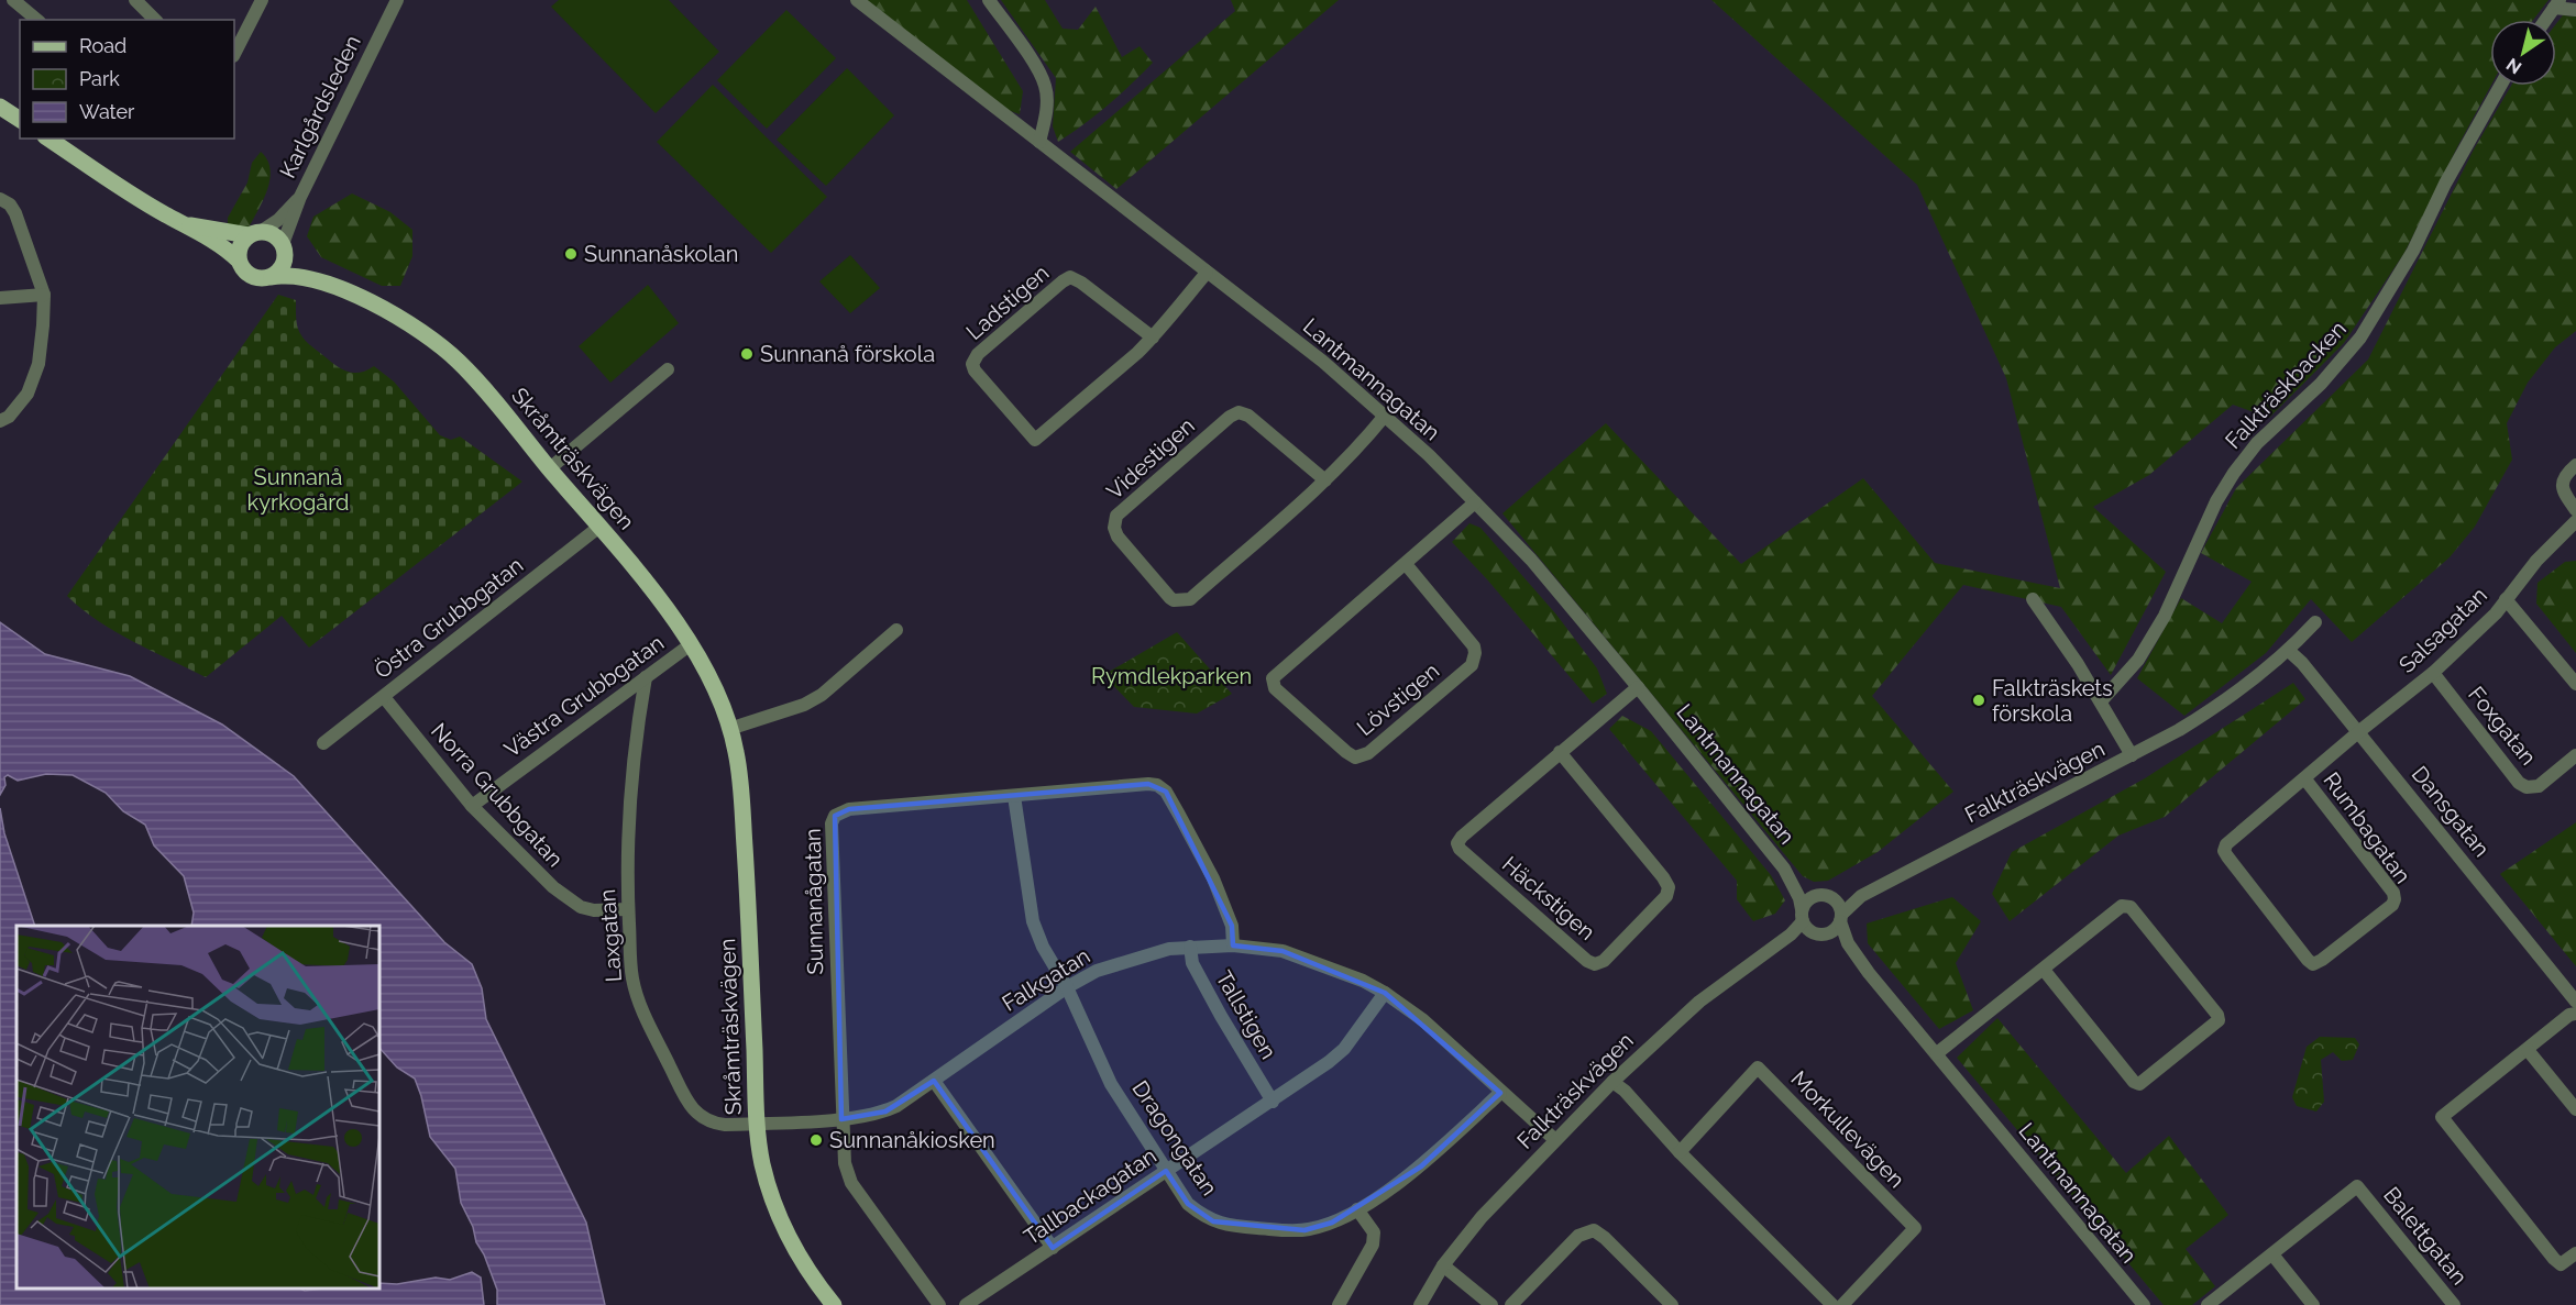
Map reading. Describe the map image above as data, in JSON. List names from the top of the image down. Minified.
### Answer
{"streets":{"main road":["Skråmträskvägen"],"street":["Karlgårdsleden","Ladstigen","Lantmannagatan","Falkträskbacken","Videstigen","Östra Grubbgatan","Salsagatan","Västra Grubbgatan","Lövstigen","Foxgatan","Falkträskvägen","Norra Grubbgatan","Dansgatan","Rumbagatan","Häckstigen","Sunnanågatan","Laxgatan","Falkgatan","Tallstigen","Morkullevägen","Dragongatan","Tallbackagatan","Balettgatan"]},"crossings":[["Karlgårdsleden","Skråmträskvägen"],["Ladstigen","Lantmannagatan"],["Lantmannagatan","Videstigen"],["Lantmannagatan","Lövstigen"],["Lantmannagatan","Falkträskvägen"],["Lantmannagatan","Häckstigen"],["Skråmträskvägen","Östra Grubbgatan"],["Skråmträskvägen","Västra Grubbgatan"],["Skråmträskvägen","Laxgatan"],["Skråmträskvägen","Falkgatan"],["Östra Grubbgatan","Norra Grubbgatan"],["Salsagatan","Foxgatan"],["Salsagatan","Dansgatan"],["Salsagatan","Rumbagatan"],["Västra Grubbgatan","Norra Grubbgatan"],["Västra Grubbgatan","Laxgatan"],["Falkträskvägen","Dansgatan"],["Falkträskvägen","Falkgatan"],["Norra Grubbgatan","Laxgatan"],["Dansgatan","Rumbagatan"],["Sunnanågatan","Falkgatan"],["Sunnanågatan","Dragongatan"],["Laxgatan","Falkgatan"],["Falkgatan","Tallstigen"],["Falkgatan","Dragongatan"],["Falkgatan","Tallbackagatan"],["Tallstigen","Tallbackagatan"],["Dragongatan","Tallbackagatan"]],"parks":["Sunnanå kyrkogård","Rymdlekparken"],"places":["Sunnanåskolan","Sunnanå förskola","Falkträskets förskola","Sunnanåkiosken"],"legend":["Road","Park","Water"],"north":"bottom left"}
